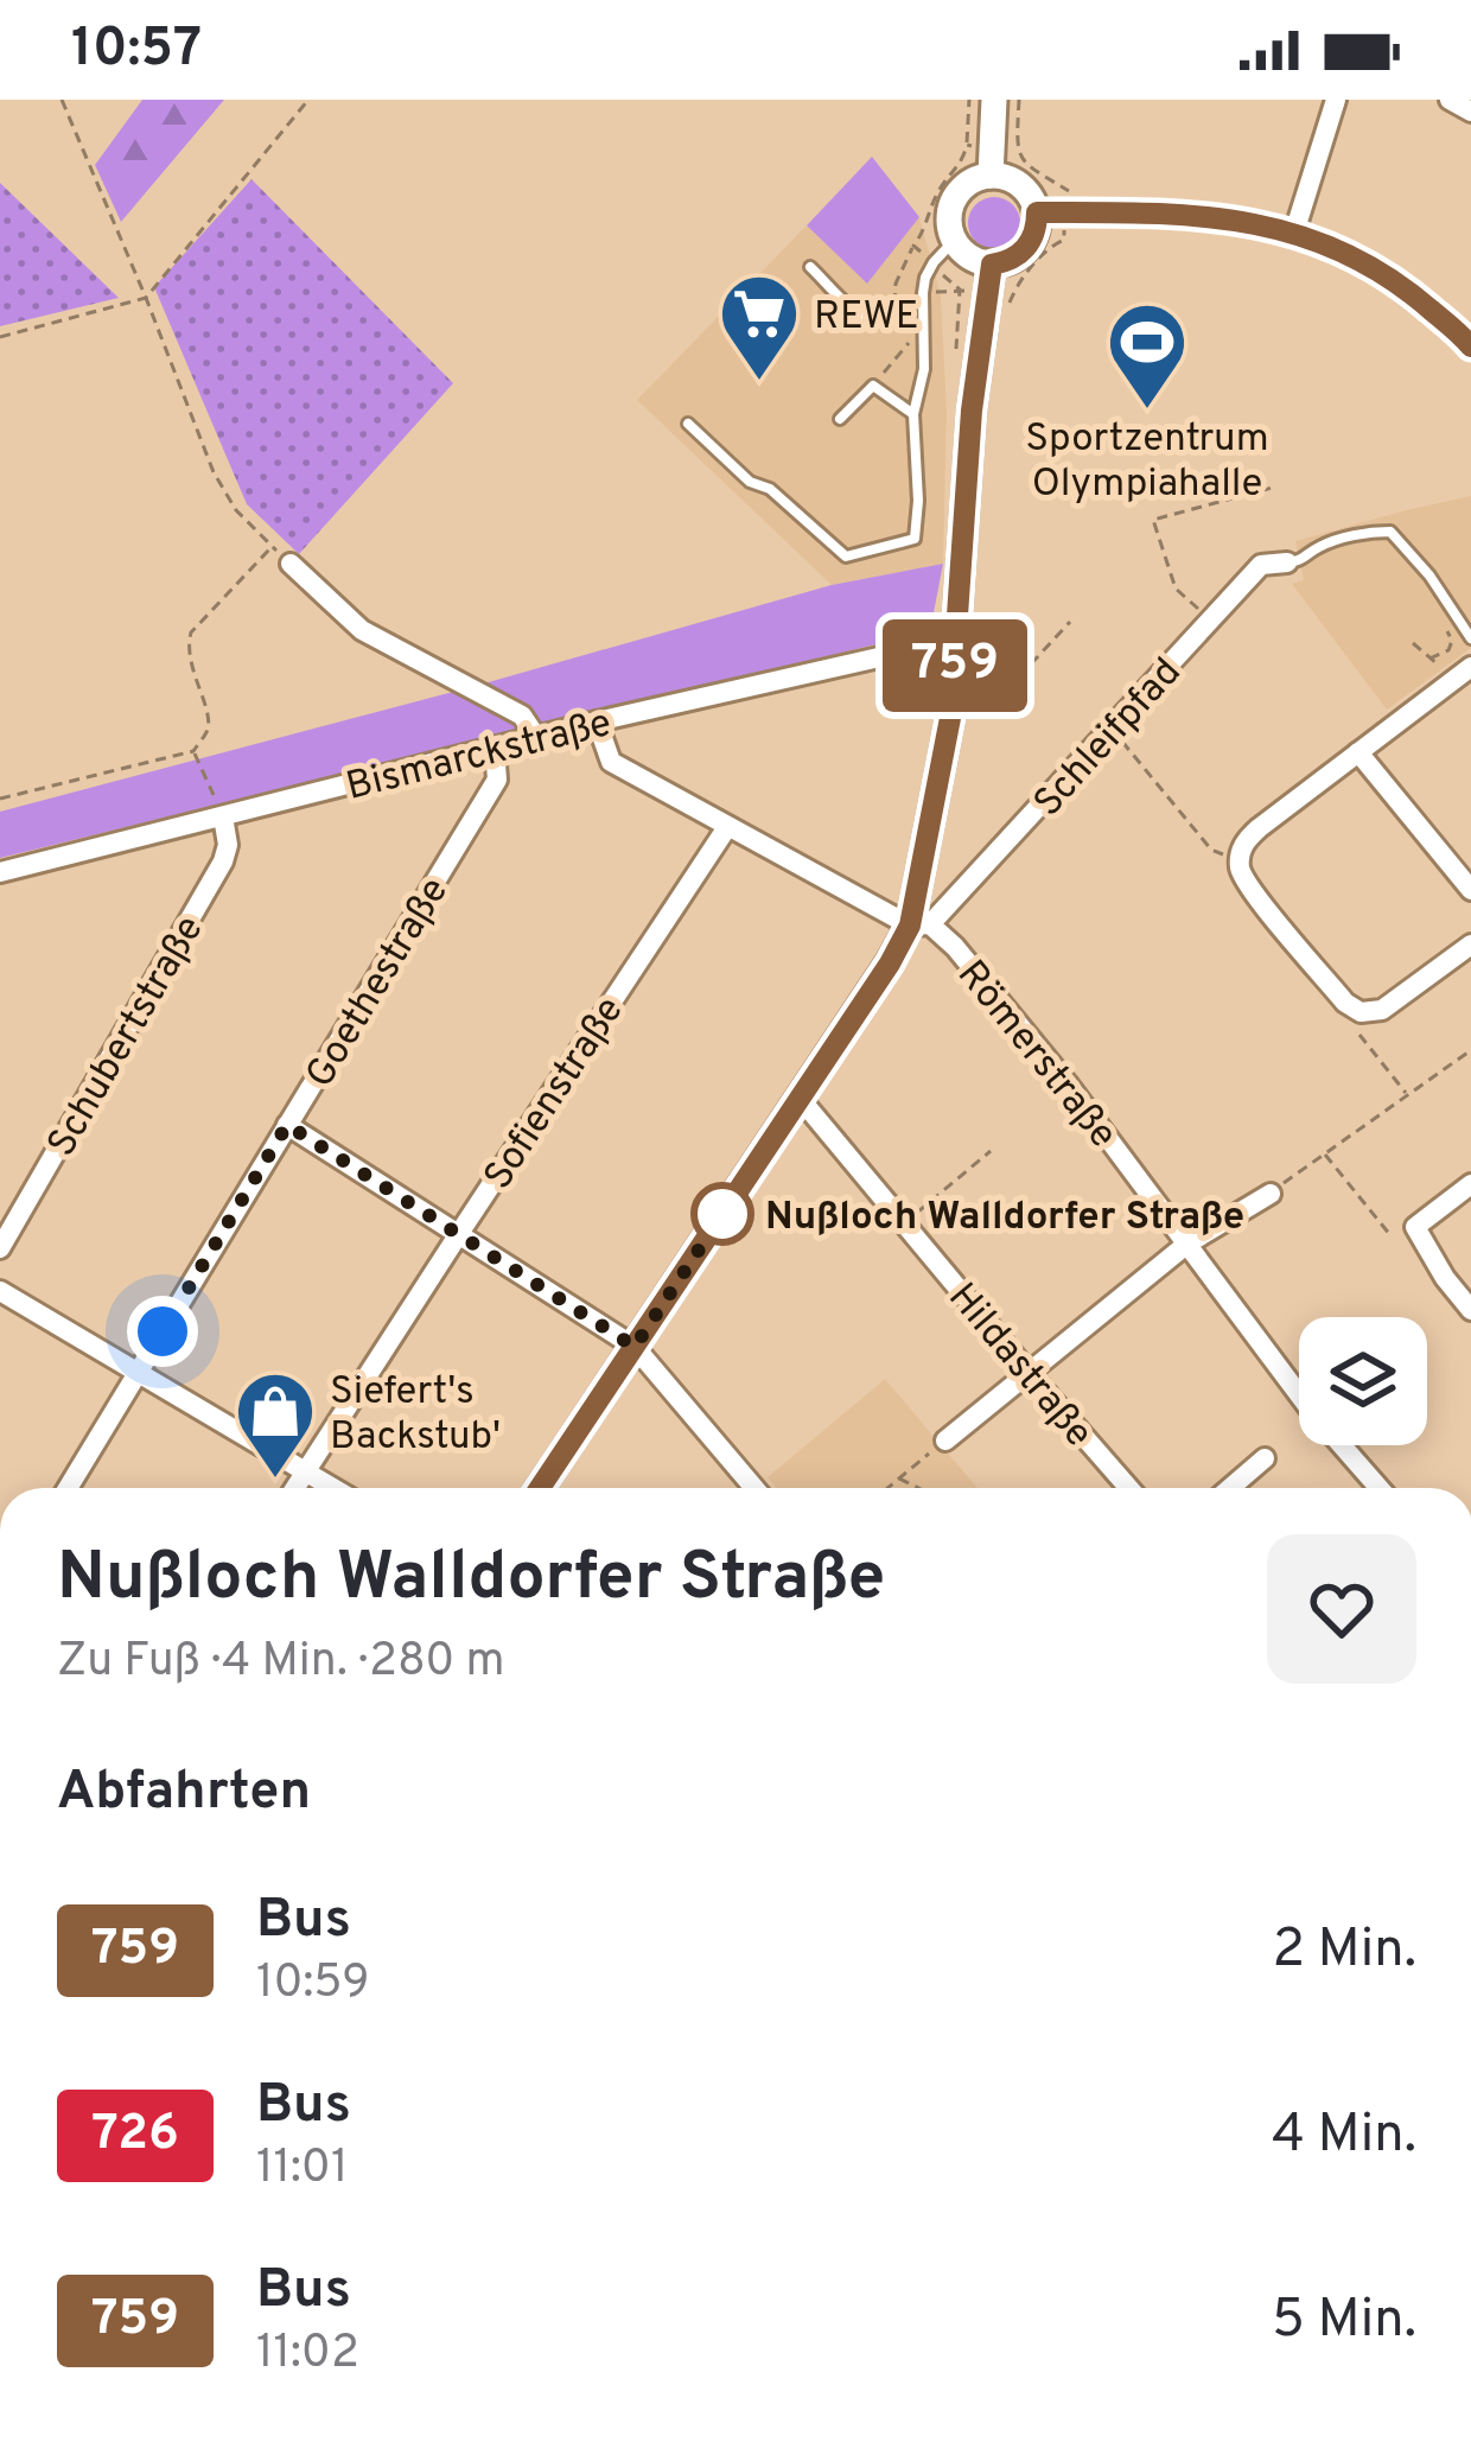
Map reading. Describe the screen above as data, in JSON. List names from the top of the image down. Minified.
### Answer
{"streets":{"street":["Schleifpfad","Bismarckstraße","Goethestraße","Schubertstraße","Römerstraße","Sofienstraße","Hildastraße"]},"crossings":[["Schleifpfad","Römerstraße"],["Bismarckstraße","Goethestraße"],["Bismarckstraße","Schubertstraße"],["Bismarckstraße","Römerstraße"],["Römerstraße","Sofienstraße"]],"places":{"supermarket":["REWE"],"sports":["Sportzentrum Olympiahalle"],"other":["Nußloch Walldorfer Straße"],"shop":["Siefert's Backstub'"]},"lines":["bus line 759"],"page":{"status":"10:57","on_map":"759","heading":[["Nußloch Walldorfer Straße","Zu Fuß · 4 Min. · 280 m"],"Abfahrten"],"list":[{"mark":"759","name":"Bus","note":"10:59","value":"2 Min."},{"mark":"726","name":"Bus","note":"11:01","value":"4 Min."},{"mark":"759","name":"Bus","note":"11:02","value":"5 Min."}]}}
